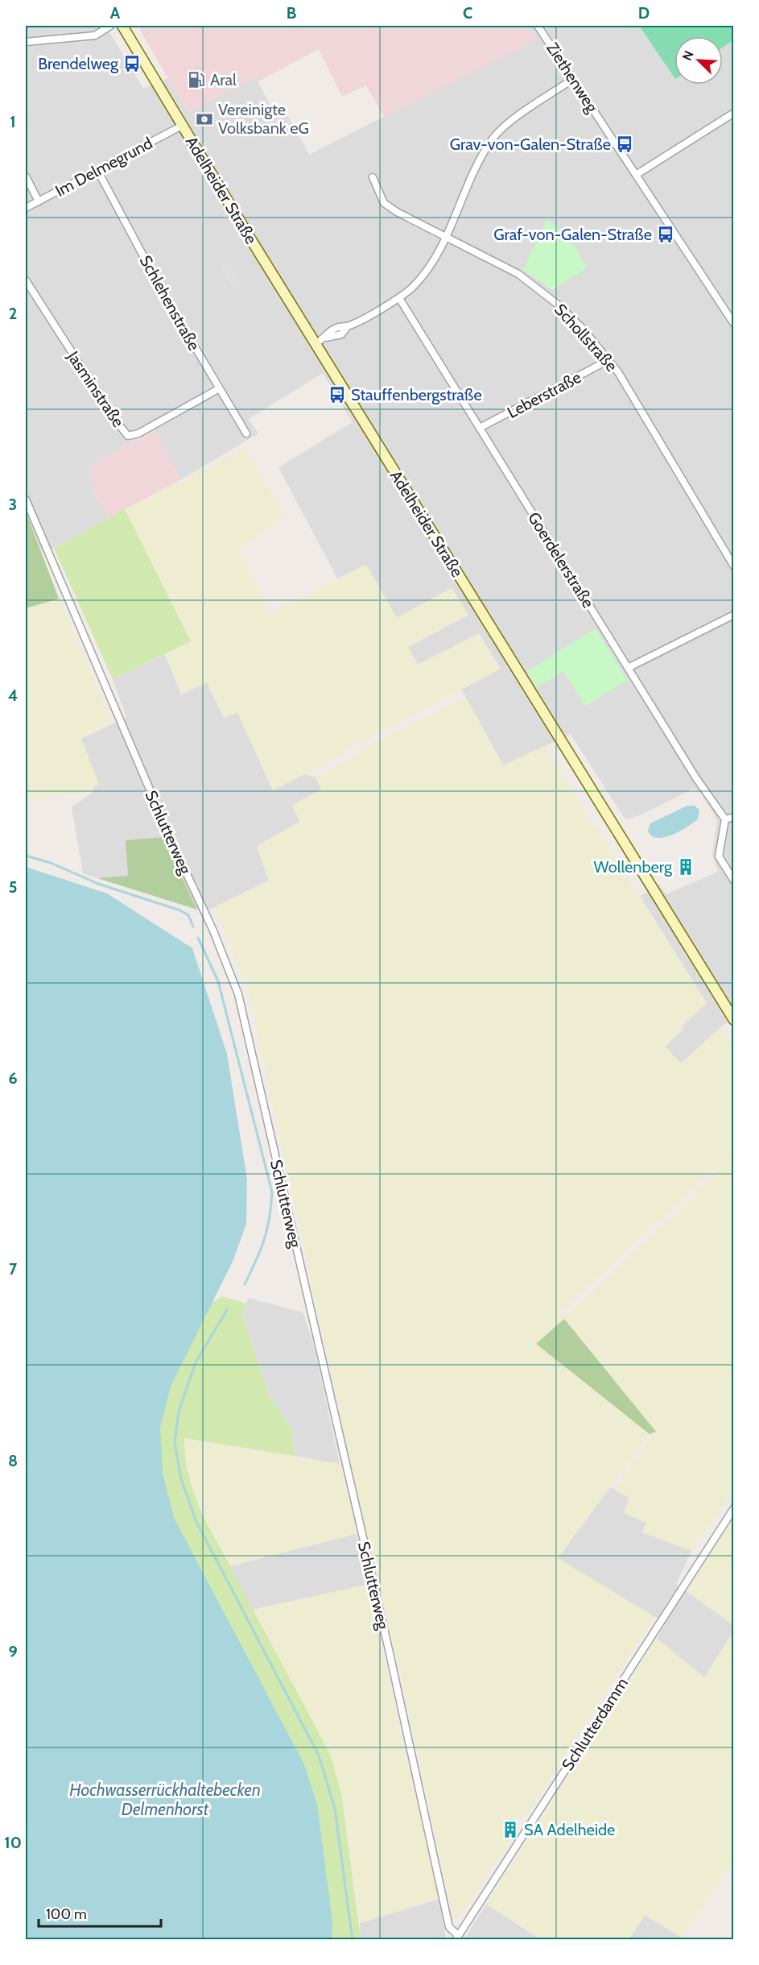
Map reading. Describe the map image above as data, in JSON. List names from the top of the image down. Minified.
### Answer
{"streets":{"main road":["Adelheider Straße"],"street":["Ziethenweg","Im Delmegrund","Schlehenstraße","Schollstraße","Jasminstraße","Leberstraße","Goerdelerstraße","Schlutterweg","Schlutterdamm"]},"crossings":[["Im Delmegrund","Adelheider Straße"],["Im Delmegrund","Schlehenstraße"],["Schlehenstraße","Jasminstraße"],["Schollstraße","Leberstraße"],["Leberstraße","Goerdelerstraße"],["Schlutterweg","Schlutterdamm"]],"water":["Hochwasserrückhaltebecken Delmenhorst"],"places":{"bus stop":["Brendelweg","Grav-von-Galen-Straße","Graf-von-Galen-Straße","Stauffenbergstraße"],"fuel station":["Aral"],"bank":["Vereinigte Volksbank eG"],"building":["Wollenberg","SA Adelheide"]},"scale_bar":"100 m","north":"top left","grid":{"columns":["A","B","C","D"],"rows":["1","2","3","4","5","6","7","8","9","10"]}}
